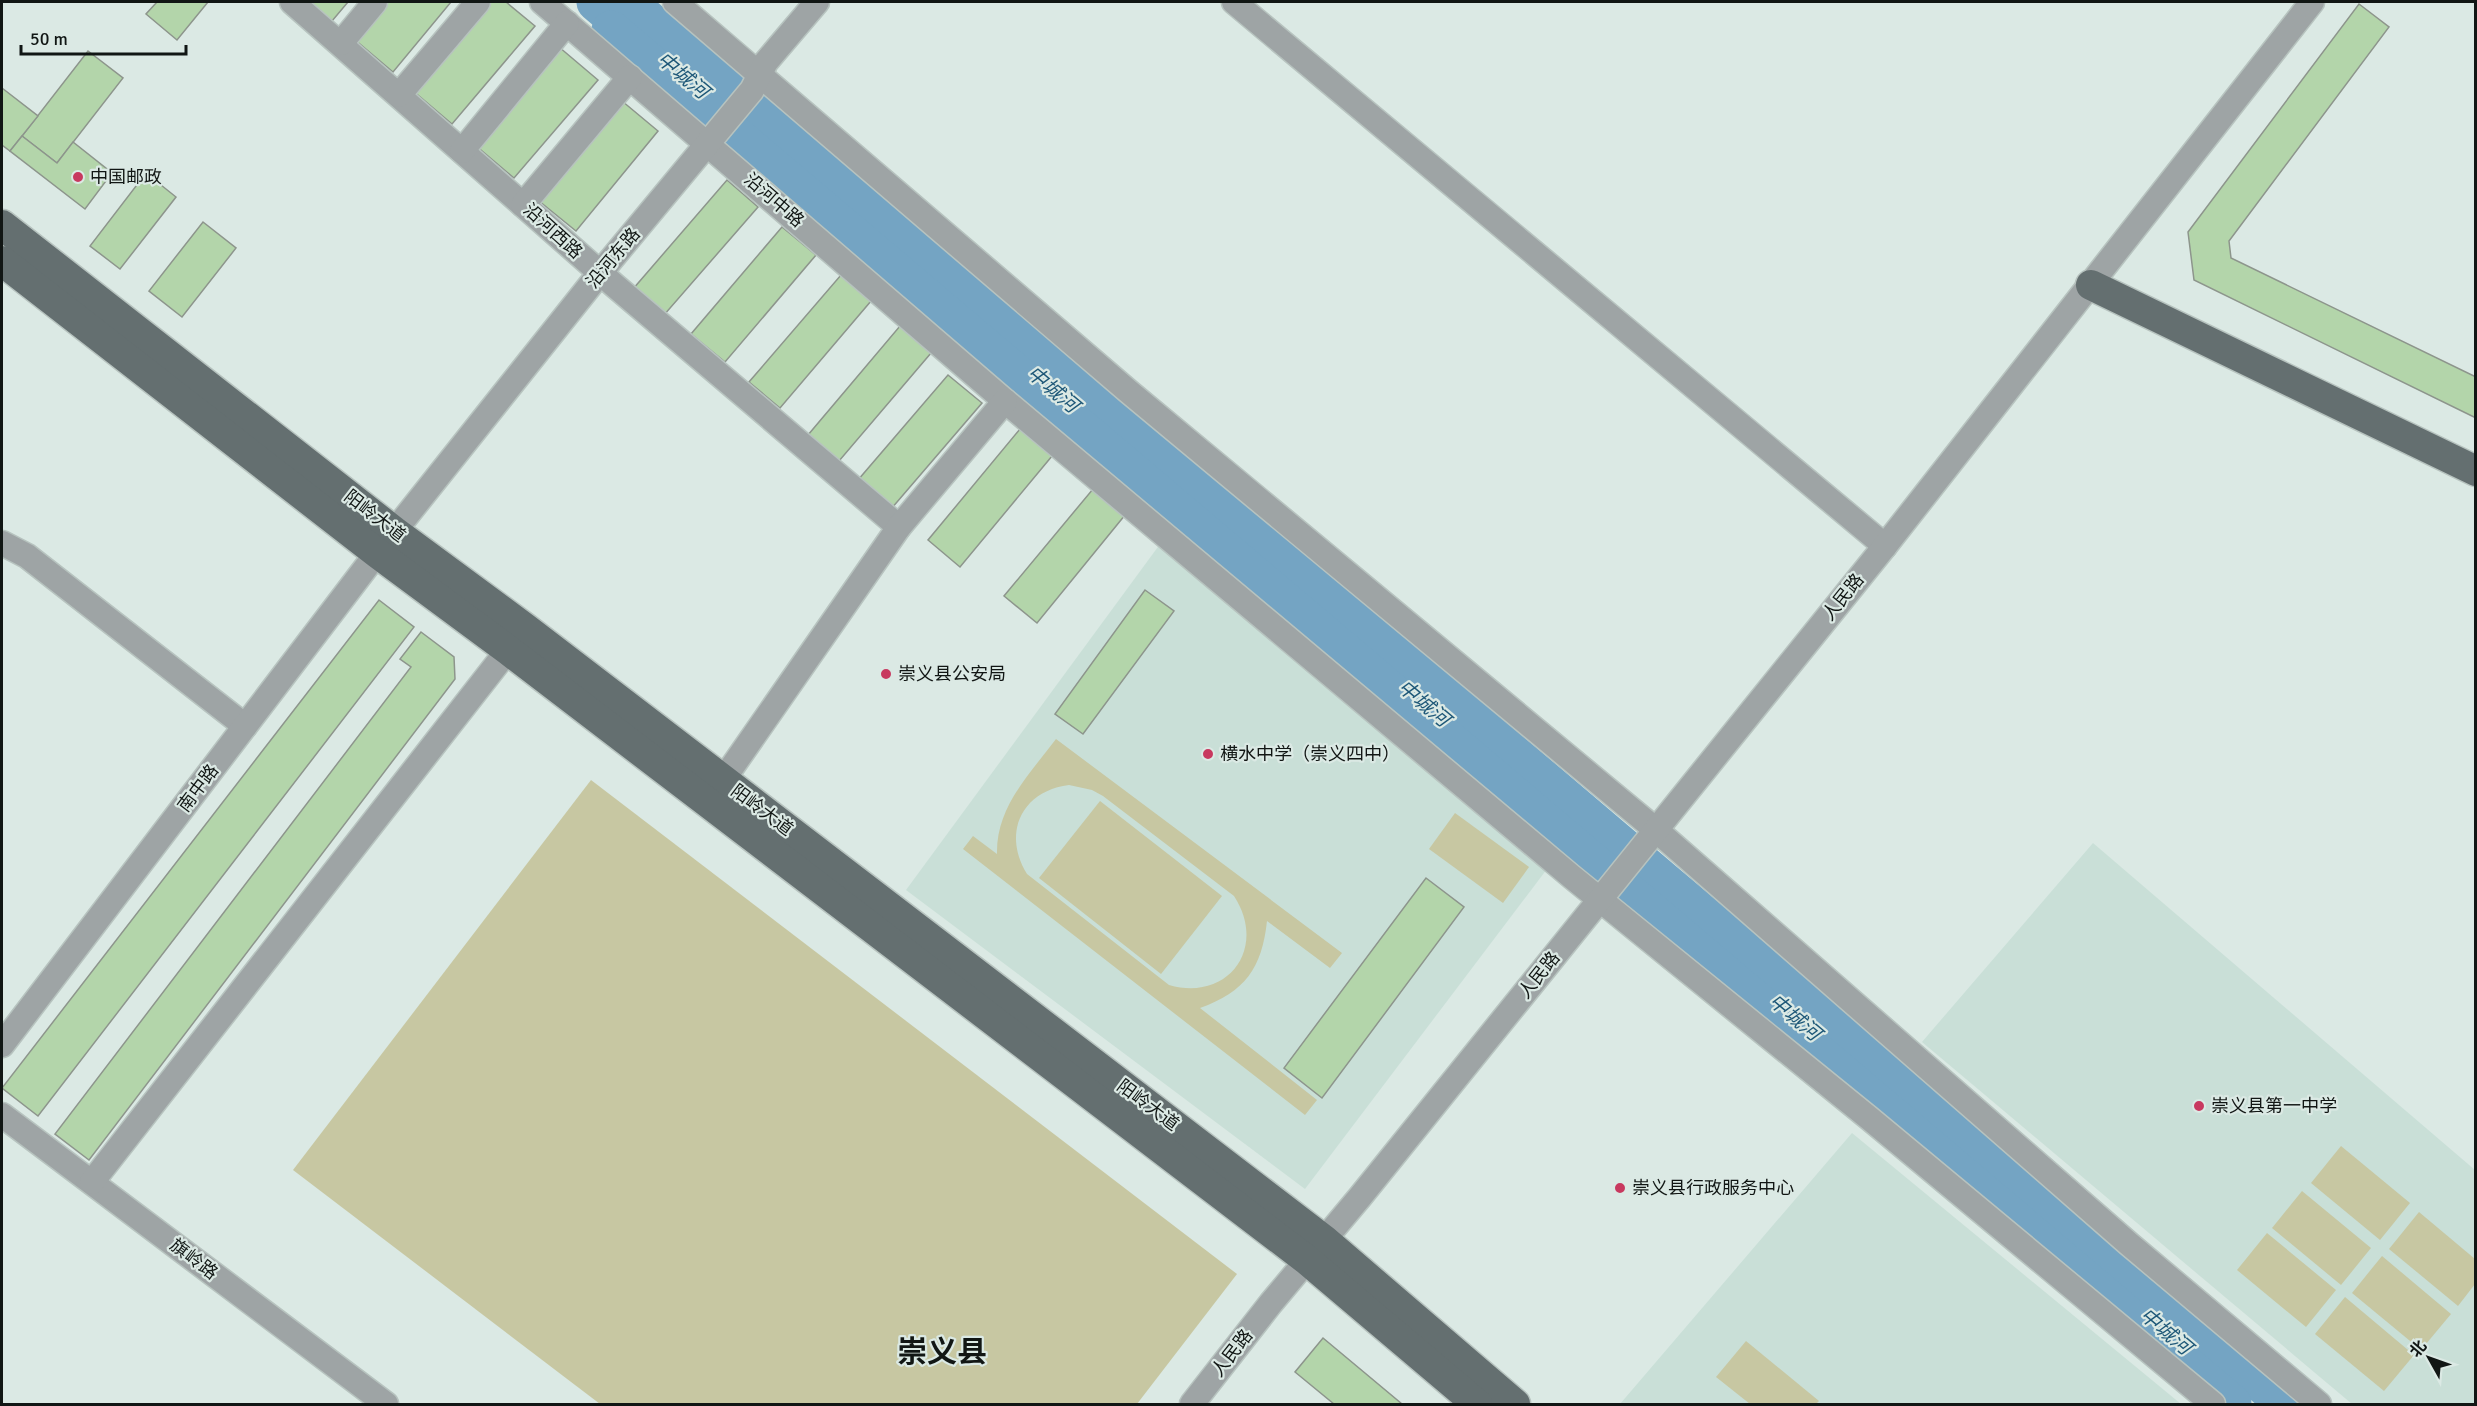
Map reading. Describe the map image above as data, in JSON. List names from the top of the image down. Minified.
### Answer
{"streets":{"main road":["阳岭大道"],"street":["沿河中路","沿河西路","沿河东路","人民路","南中路","旗岭路"]},"crossings":[["沿河中路","沿河东路"],["沿河中路","人民路"],["沿河西路","沿河东路"],["沿河东路","阳岭大道"],["沿河东路","南中路"],["阳岭大道","人民路"],["阳岭大道","南中路"]],"districts":["崇义县"],"water":["中城河"],"places":["中国邮政","崇义县公安局","横水中学（崇义四中）","崇义县第一中学","崇义县行政服务中心"],"scale_bar":"50 m","north":"top left"}
